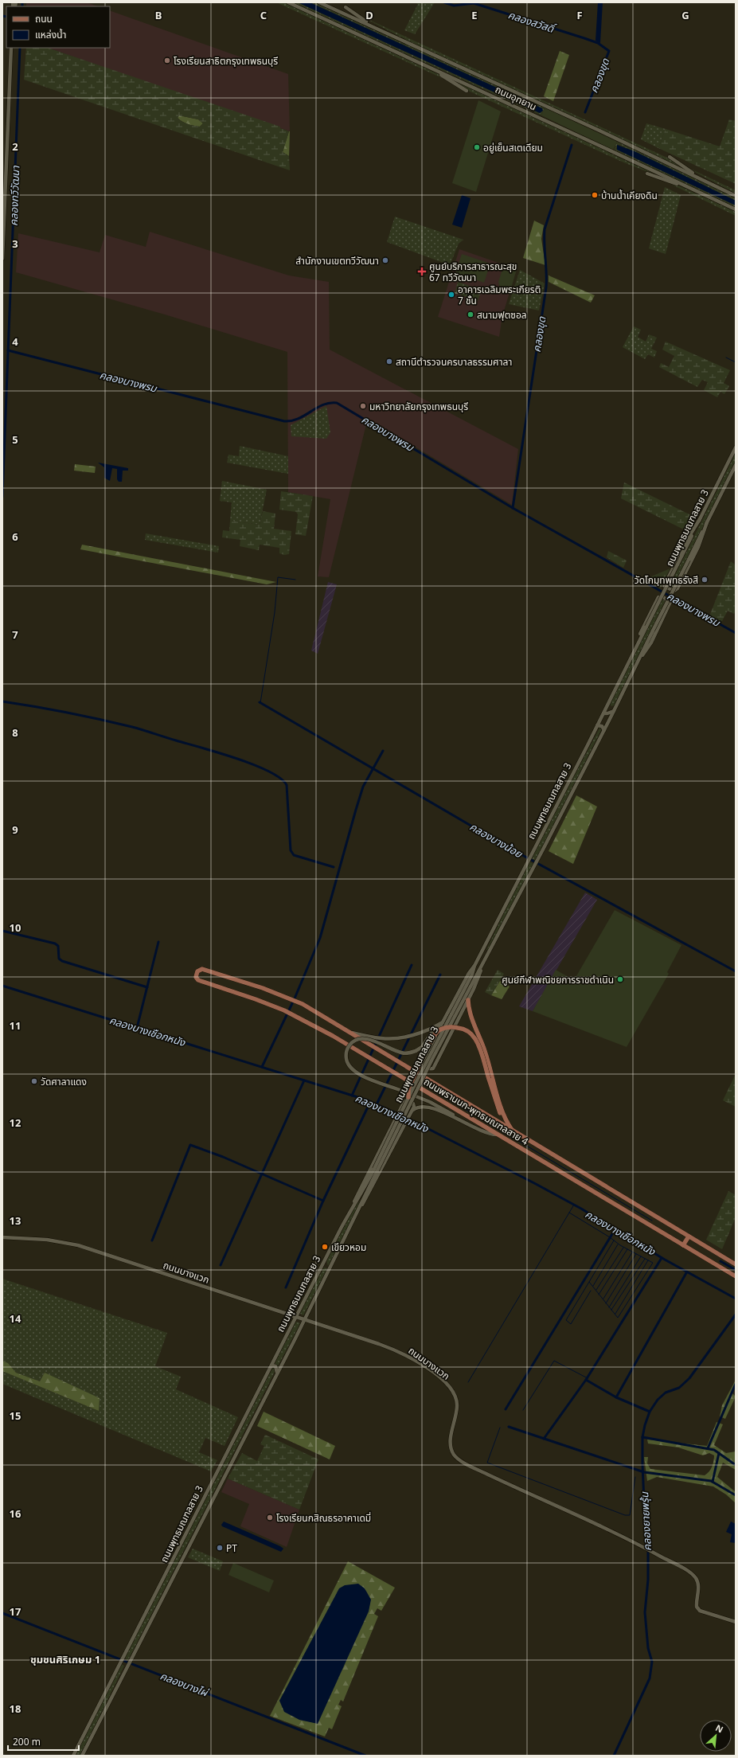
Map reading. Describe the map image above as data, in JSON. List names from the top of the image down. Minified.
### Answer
{"streets":{"main road":["ถนนอุทยาน","ถนนพุทธมณฑลสาย 3","ถนนพรานนก-พุทธมณฑลสาย 4","ถนนบางแวก"]},"crossings":[["ถนนพุทธมณฑลสาย 3","ถนนบางแวก"]],"districts":["ชุมชนศิริเกษม 1"],"water":["คลองสวัสดิ์","คลองขุด","คลองทวีวัฒนา","คลองบางพรม","คลองบางน้อย","คลองบางเชือกหนัง","คลองยายพรุ้น","คลองบางไผ่"],"places":{"other":["โรงเรียนสาธิตกรุงเทพธนบุรี","อยู่เย็นสเตเดียม","บ้านน้ำเคียงดิน","สำนักงานเขตทวีวัฒนา","อาคารเฉลิมพระเกียรติ 7 ชั้น","สนามฟุตซอล","สถานีตำรวจนครบาลธรรมศาลา","มหาวิทยาลัยกรุงเทพธนบุรี","วัดโกมุทพุทธรังสี","ศูนย์กีฬาพณิชยการราชดำเนิน","วัดศาลาแดง","เขียวหอม","โรงเรียนกสิณธรอาคาเดมี่","PT"],"health":["ศูนย์บริการสาธารณะสุข 67 ทวีวัฒนา"]},"legend":["ถนน","แหล่งน้ำ"],"scale_bar":"200 m","north":"top right","grid":{"columns":["B","C","D","E","F","G"],"rows":["2","3","4","5","6","7","8","9","10","11","12","13","14","15","16","17","18"]}}
